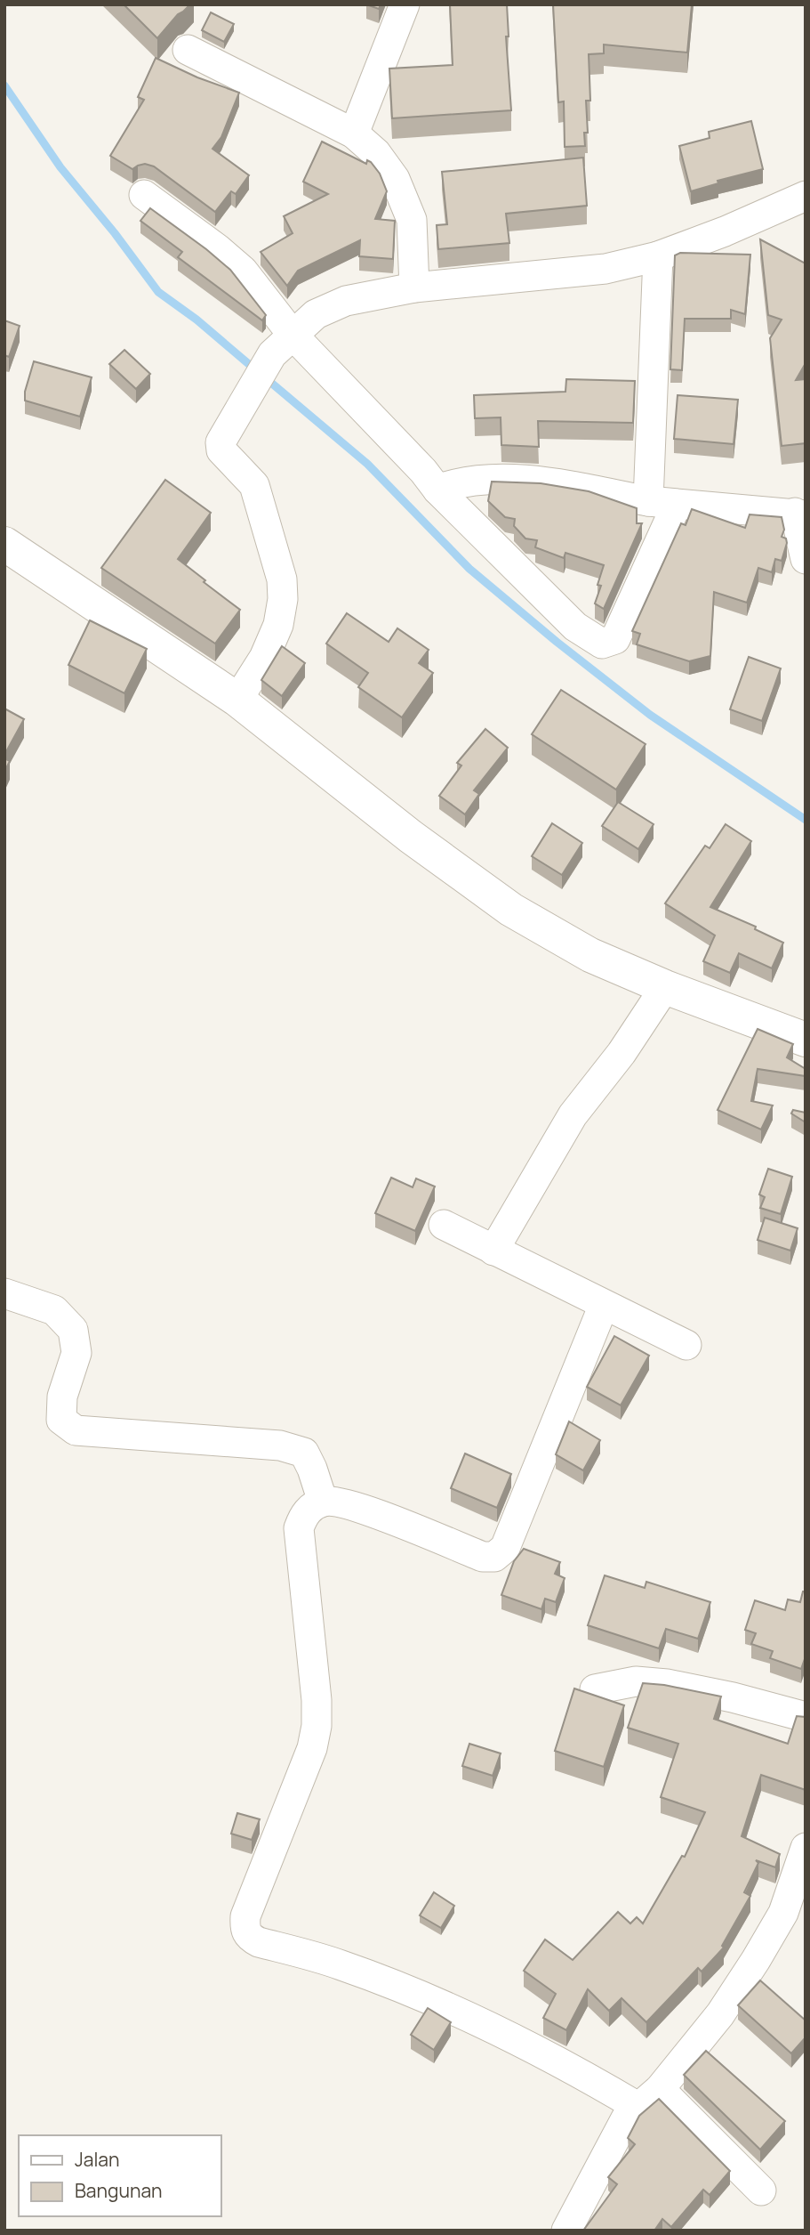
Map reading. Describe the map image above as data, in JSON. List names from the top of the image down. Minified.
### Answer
{"legend":["Jalan","Bangunan"]}
